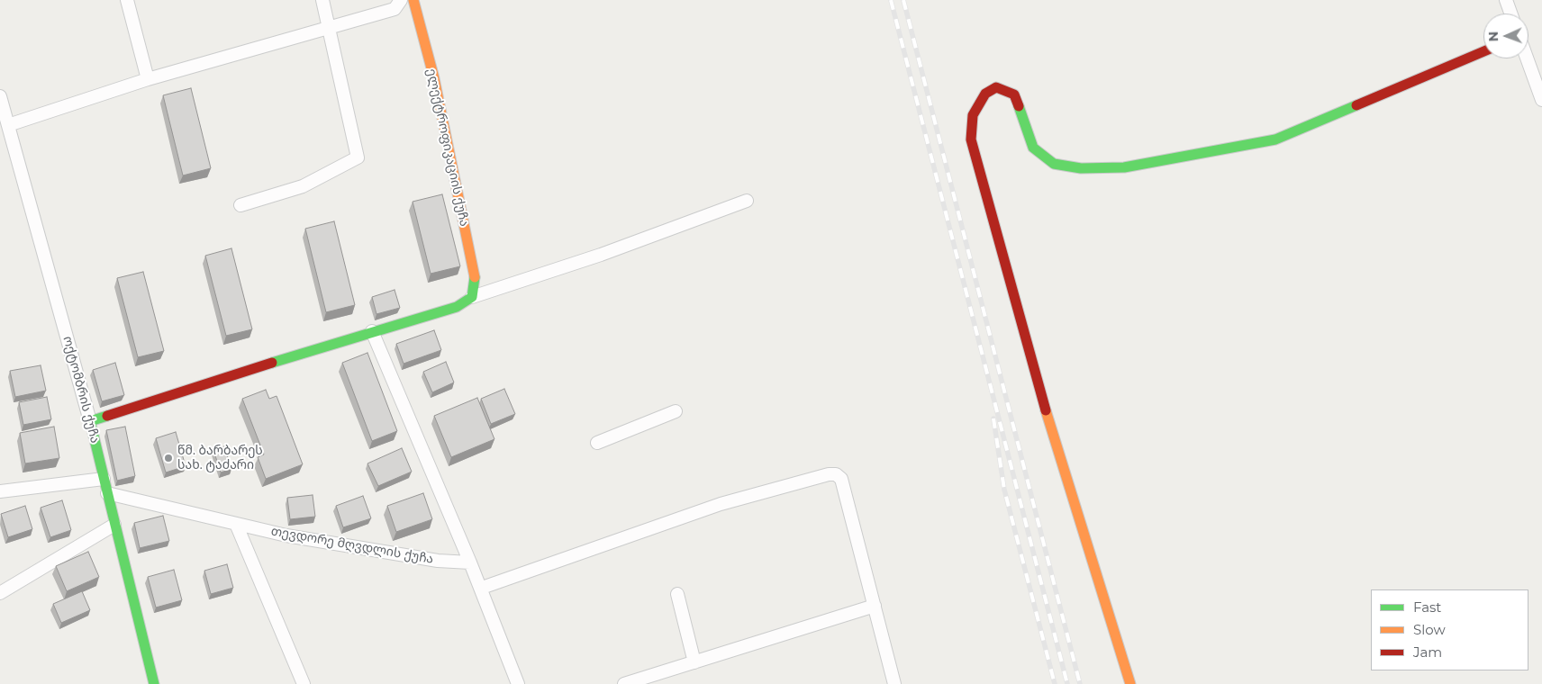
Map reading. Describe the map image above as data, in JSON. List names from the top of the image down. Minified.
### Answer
{"streets":{"street":["ელექტროფიკაციის ქუჩა","ოქტომბრის ქუჩა","თევდორე მღვდლის ქუჩა"]},"crossings":[["ოქტომბრის ქუჩა","თევდორე მღვდლის ქუჩა"]],"places":["წმ. ბარბარეს სახ. ტაძარი"],"legend":["Fast","Slow","Jam"],"north":"left"}
